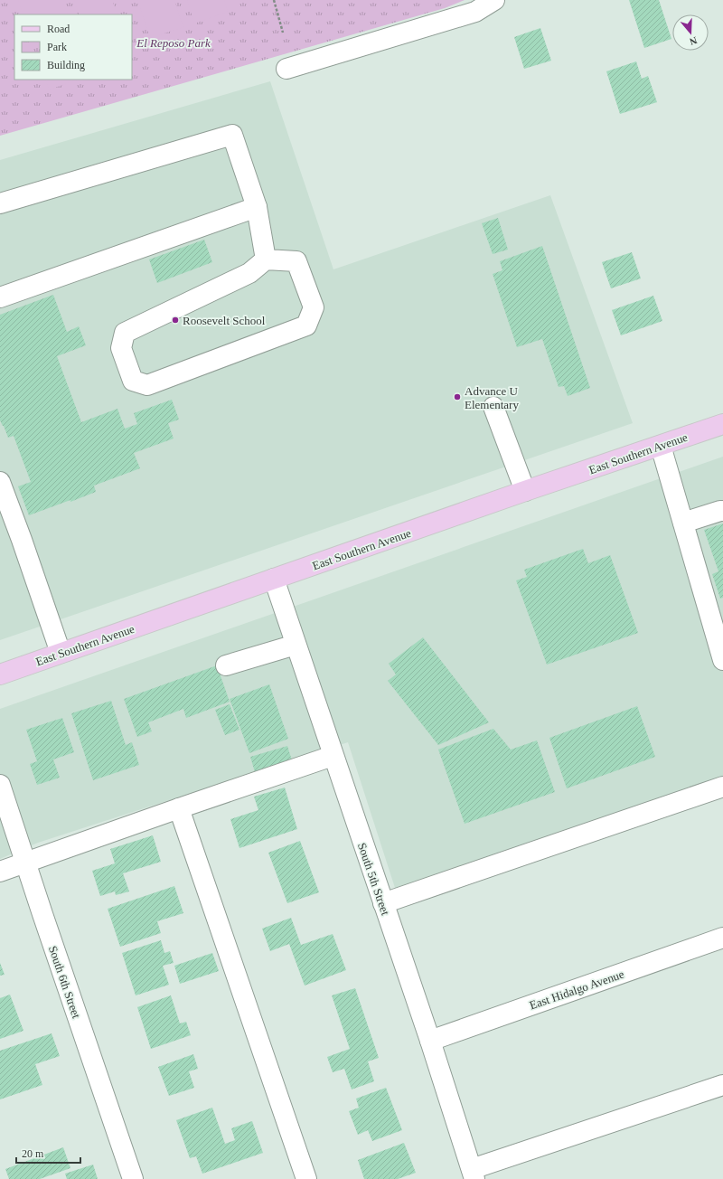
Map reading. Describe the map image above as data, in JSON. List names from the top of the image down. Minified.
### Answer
{"streets":{"main road":["East Southern Avenue"],"street":["South 5th Street","South 6th Street","East Hidalgo Avenue"]},"crossings":[["East Southern Avenue","South 5th Street"],["South 5th Street","East Hidalgo Avenue"]],"parks":["El Reposo Park"],"places":["Roosevelt School","Advance U Elementary"],"legend":["Road","Park","Building"],"scale_bar":"20 m","north":"bottom"}
